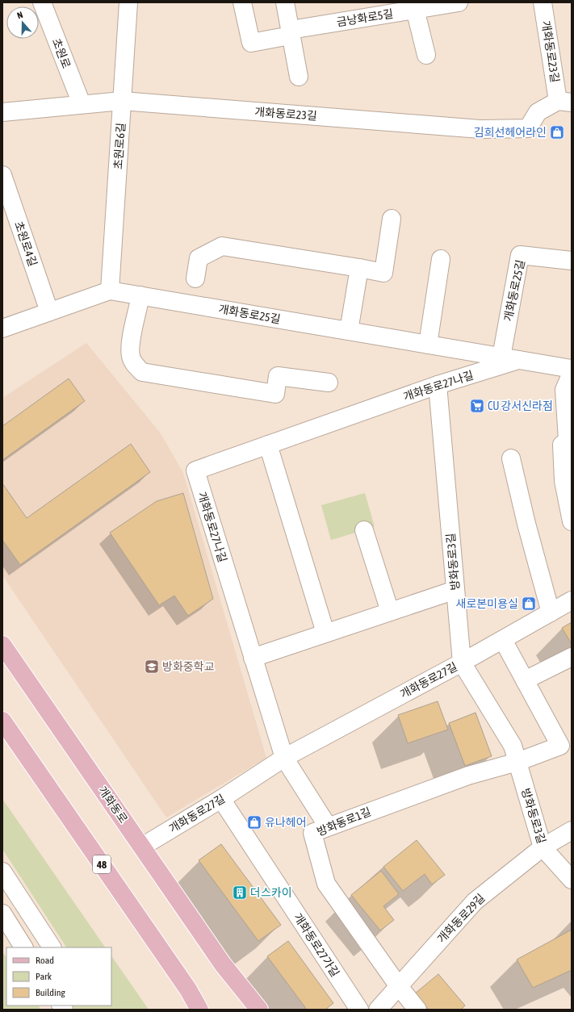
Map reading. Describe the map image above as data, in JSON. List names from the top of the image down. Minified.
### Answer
{"streets":{"main road":["개화동로","48"],"street":["금낭화로5길","개화동로23길","초원로","초원로6길","초원로4길","개화동로25길","개화동로27나길","방화동로3길","개화동로27길","방화동로1길","개화동로29길","개화동로27가길"]},"crossings":[["개화동로23길","초원로"],["개화동로23길","초원로6길"],["초원로6길","개화동로25길"],["초원로4길","개화동로25길"],["개화동로25길","개화동로27나길"],["개화동로27나길","방화동로3길"],["개화동로27나길","개화동로27길"],["방화동로3길","개화동로27길"],["방화동로3길","방화동로1길"],["방화동로3길","개화동로29길"],["개화동로27길","개화동로"],["개화동로27길","개화동로27가길"],["방화동로1길","개화동로29길"]],"places":{"shop":["김희선헤어라인","새로본미용실","유나헤어"],"supermarket":["CU 강서신라점"],"school or university":["방화중학교"],"building":["더스카이"]},"legend":["Road","Park","Building"],"north":"top"}
